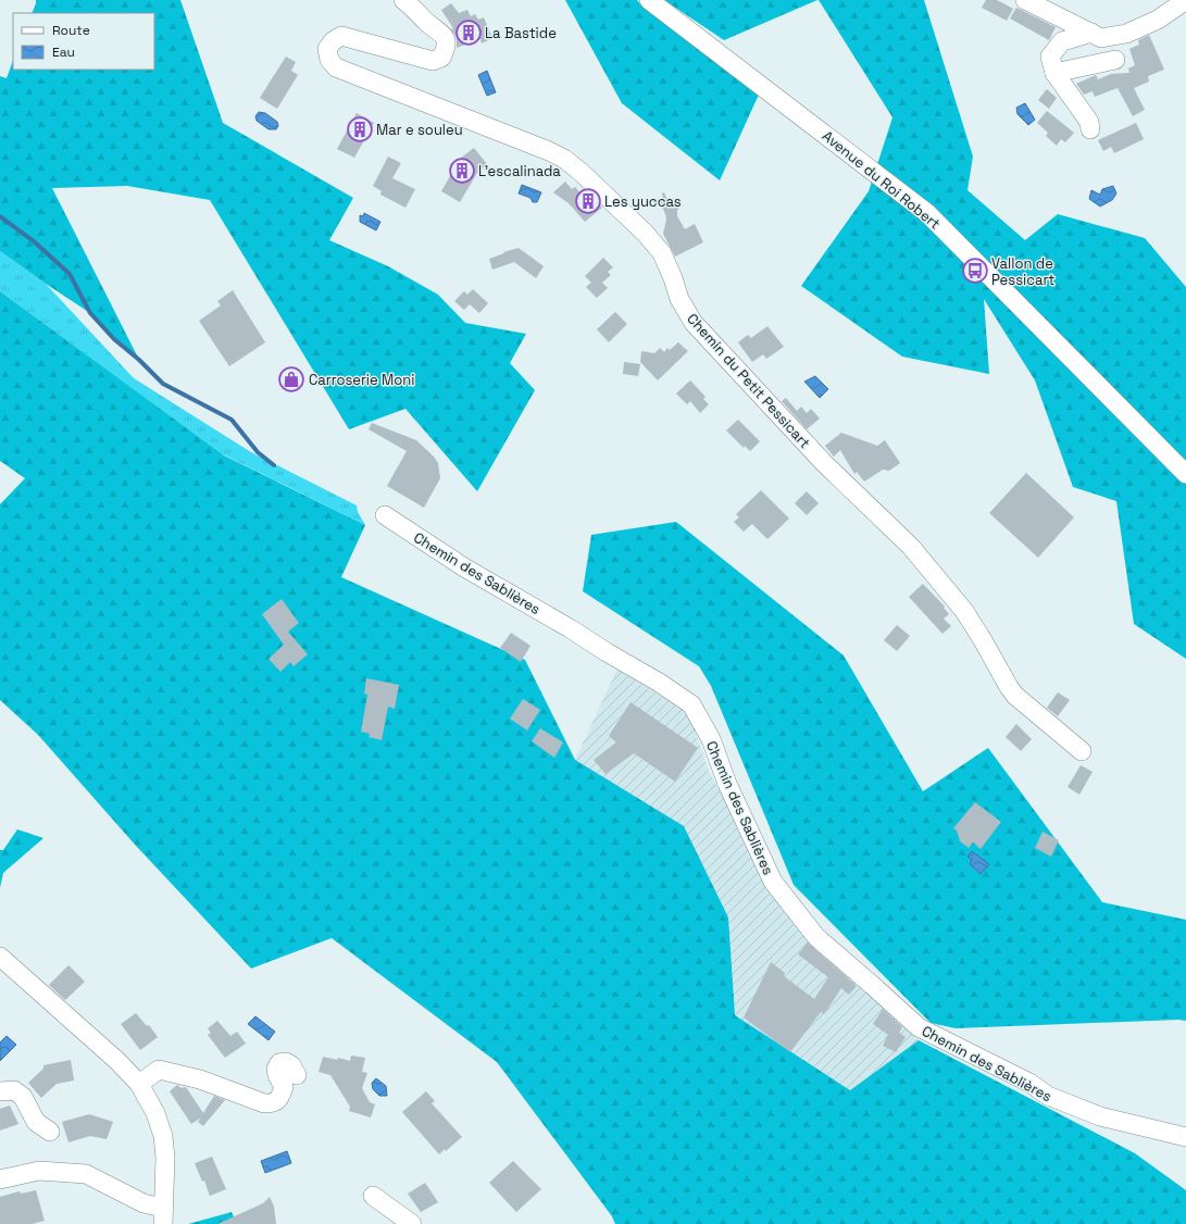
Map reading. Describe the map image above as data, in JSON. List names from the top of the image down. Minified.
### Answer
{"streets":{"street":["Avenue du Roi Robert","Chemin du Petit Pessicart","Chemin des Sablières"]},"places":{"building":["La Bastide","Mar e souleu","L'escalinada","Les yuccas"],"bus stop":["Vallon de Pessicart"],"shop":["Carroserie Moni"]},"legend":["Route","Eau"]}
